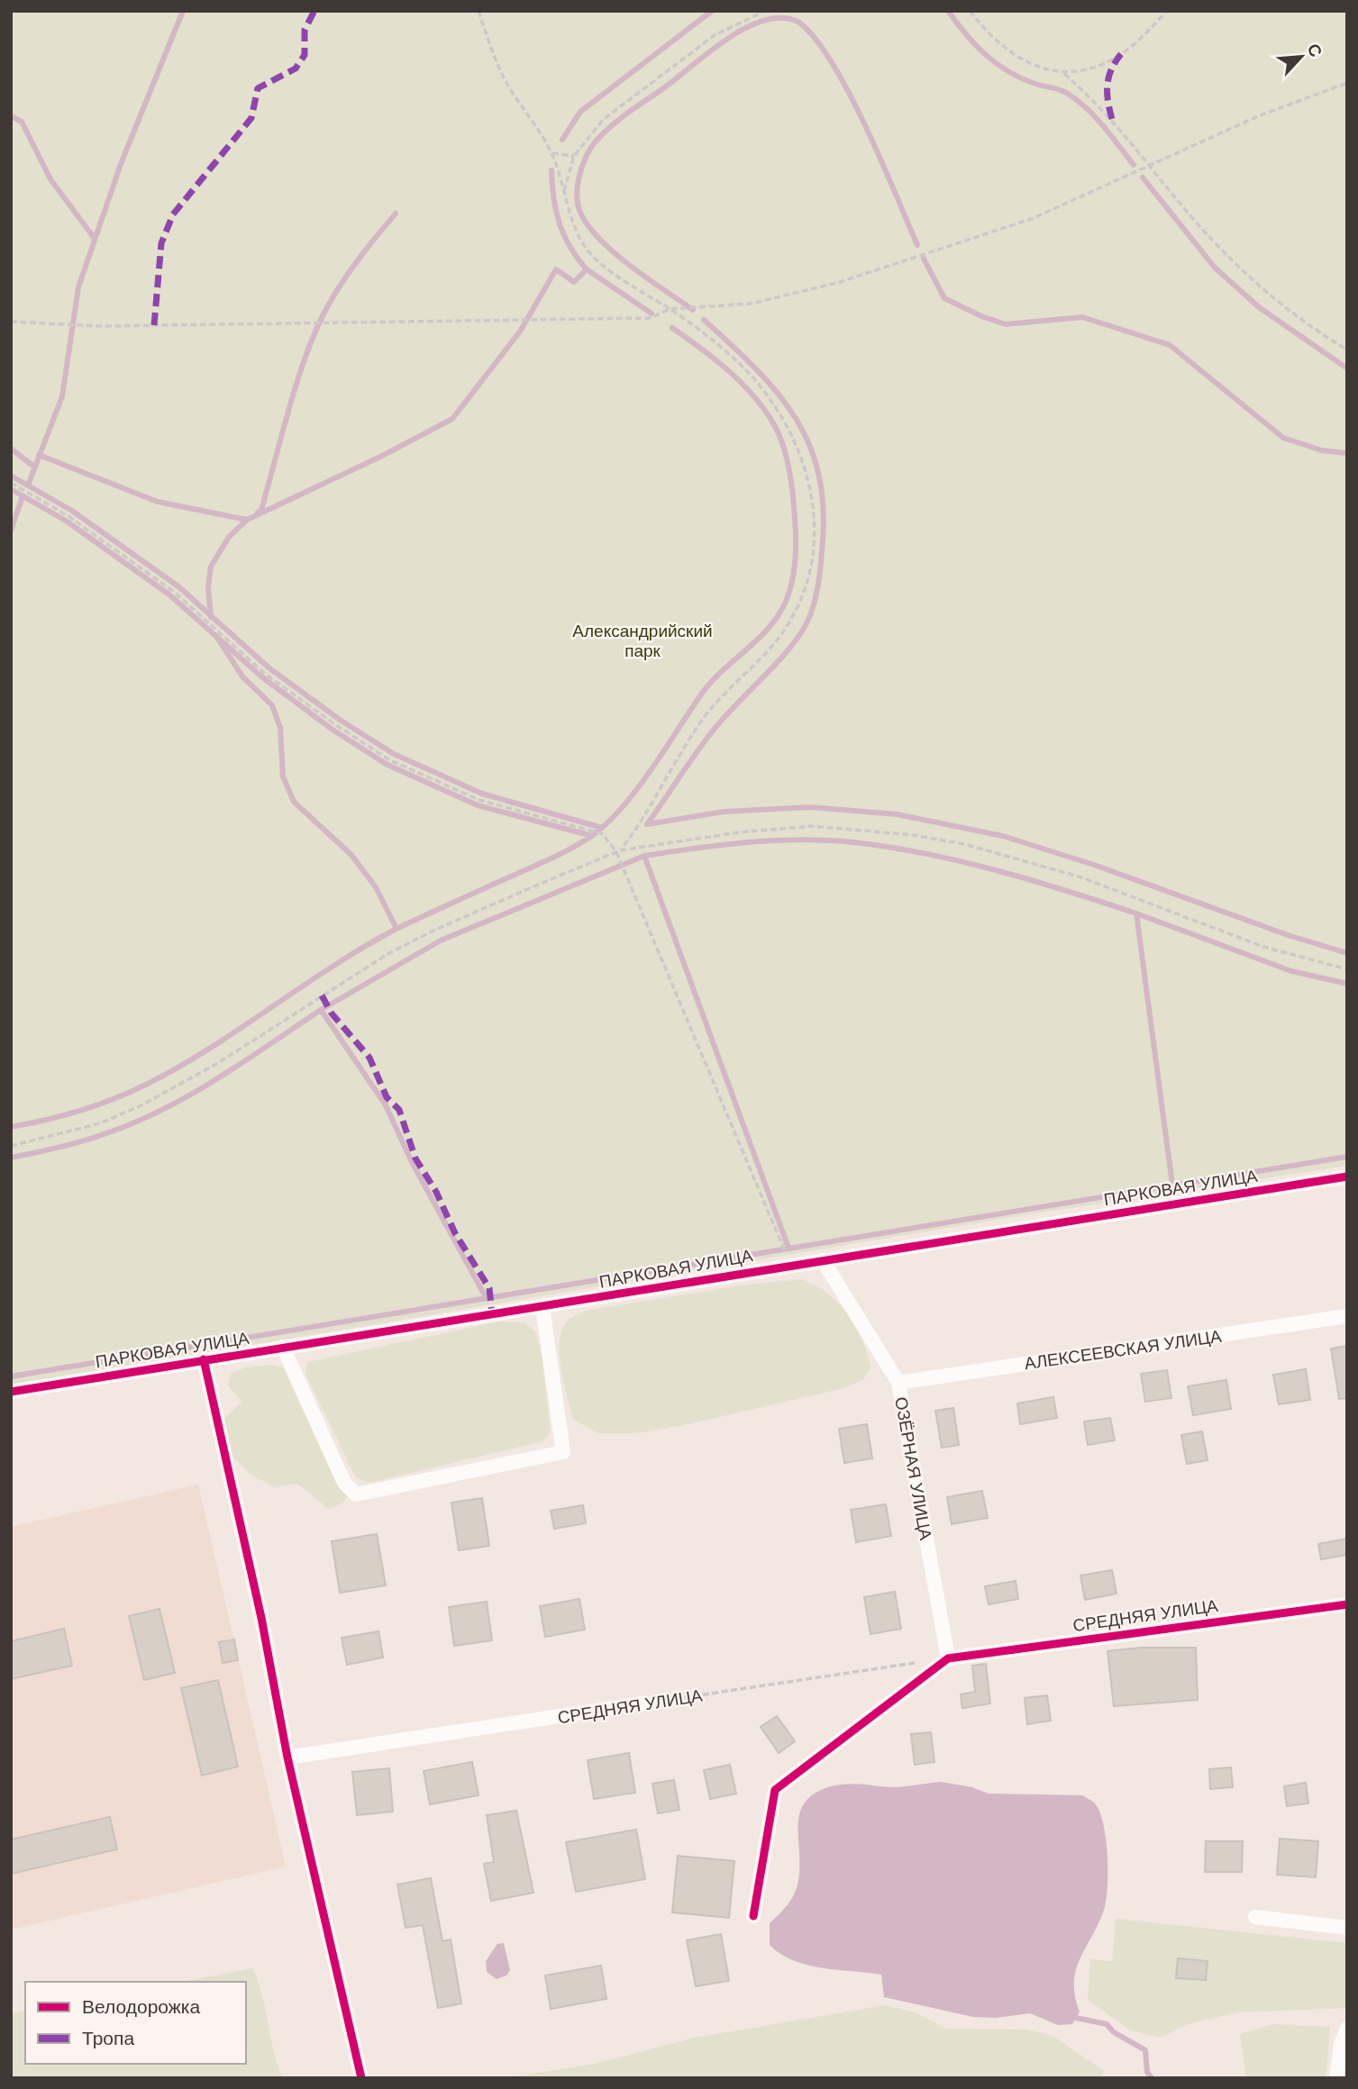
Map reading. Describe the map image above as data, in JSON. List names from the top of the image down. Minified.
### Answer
{"streets":{"street":["ПАРКОВАЯ УЛИЦА","АЛЕКСЕЕВСКАЯ УЛИЦА","ОЗЁРНАЯ УЛИЦА","СРЕДНЯЯ УЛИЦА"]},"crossings":[["ПАРКОВАЯ УЛИЦА","ОЗЁРНАЯ УЛИЦА"],["АЛЕКСЕЕВСКАЯ УЛИЦА","ОЗЁРНАЯ УЛИЦА"],["ОЗЁРНАЯ УЛИЦА","СРЕДНЯЯ УЛИЦА"]],"parks":["Александрийский парк"],"legend":["Велодорожка","Тропа"],"north":"top right"}
